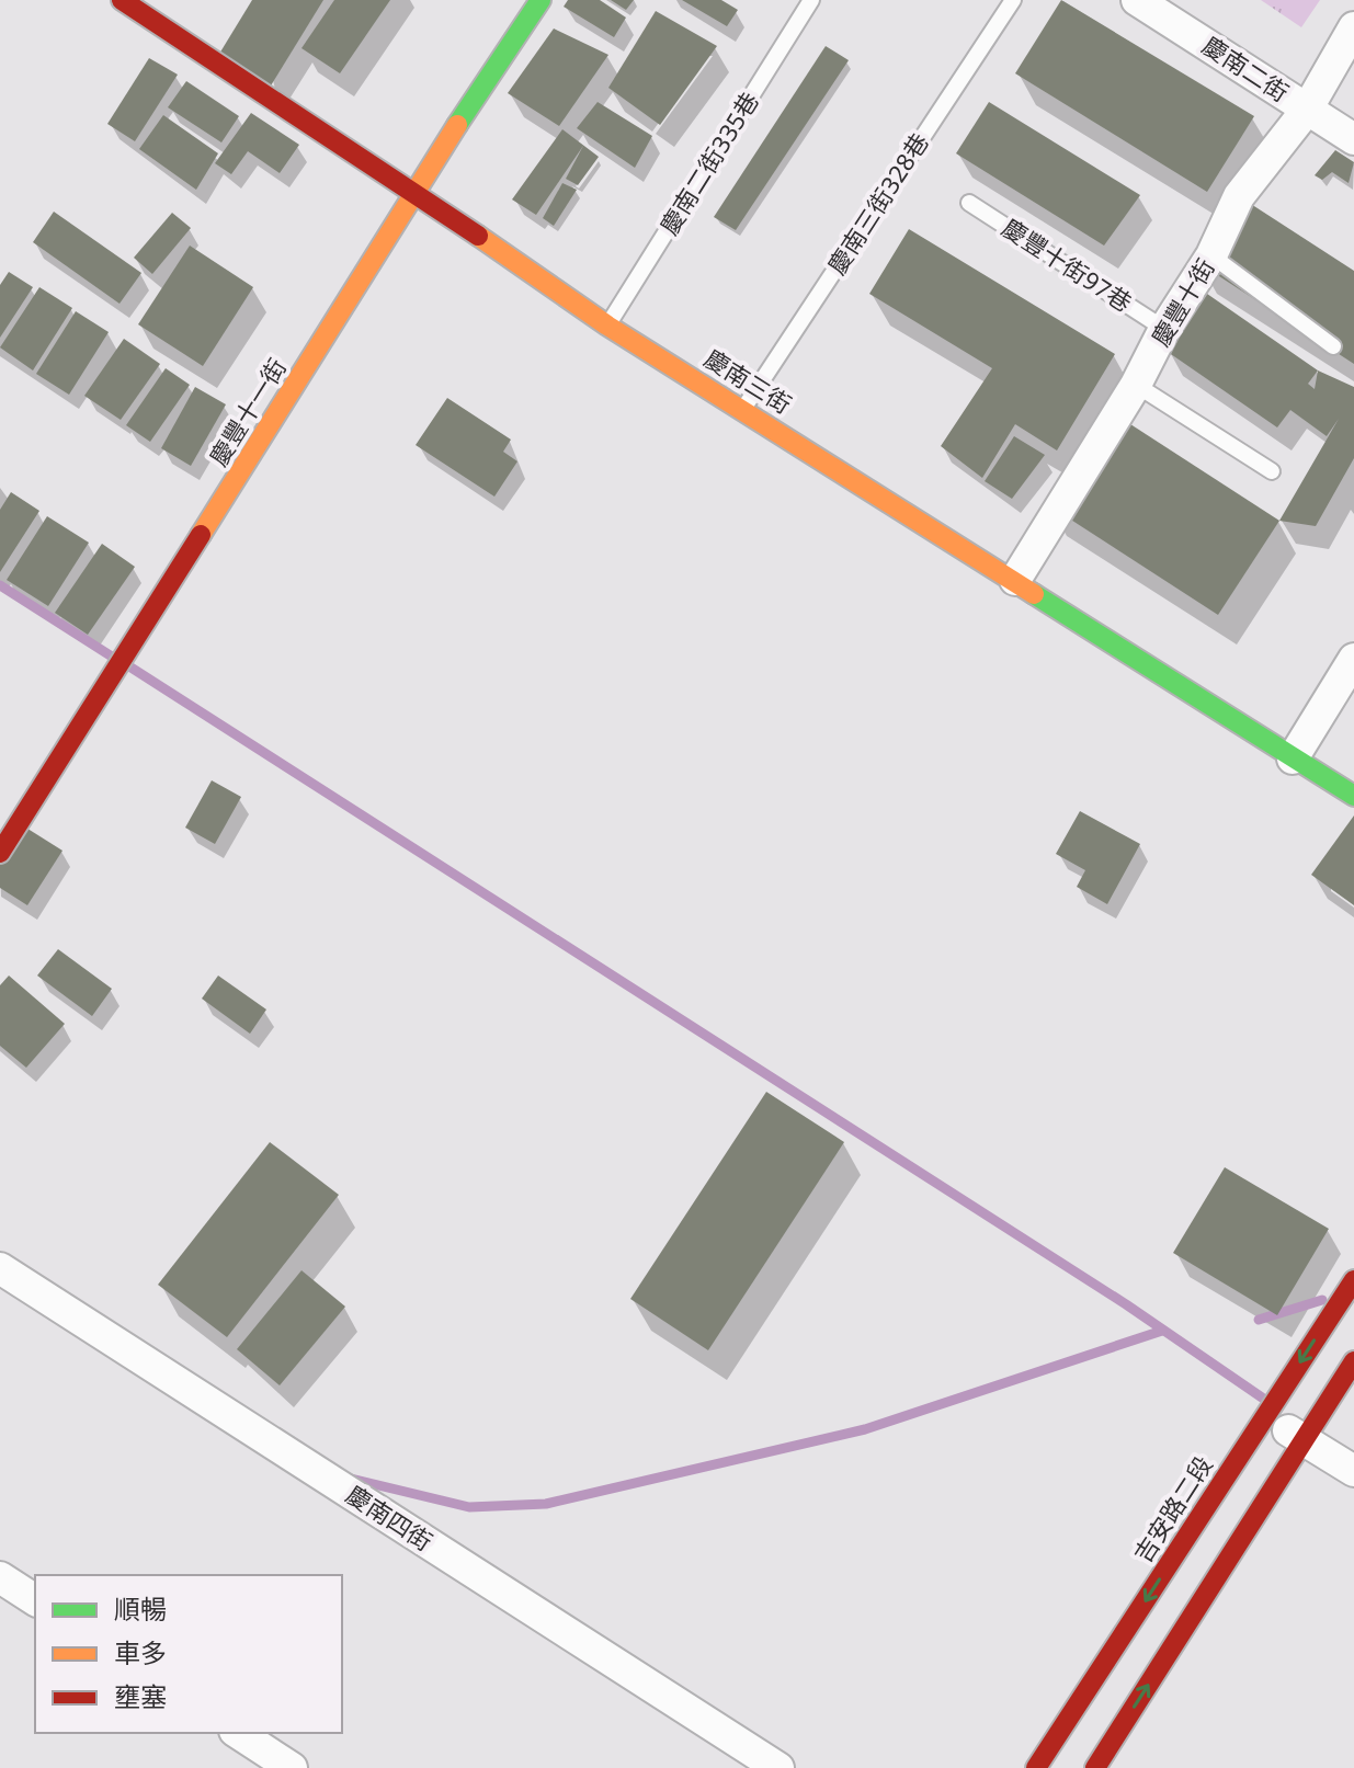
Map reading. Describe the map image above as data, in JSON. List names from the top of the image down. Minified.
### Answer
{"streets":{"street":["慶南二街","慶豐十街","慶南三街","慶豐十一街","吉安路二段","慶南四街"],"lane":["慶南二街335巷","慶南三街328巷","慶豐十街97巷"]},"crossings":[["慶南二街","慶豐十街"],["慶南二街335巷","慶南三街"],["慶南三街328巷","慶南三街"],["慶豐十街97巷","慶豐十街"],["慶豐十街","慶南三街"],["慶南三街","慶豐十一街"]],"legend":["順暢","車多","壅塞"]}
